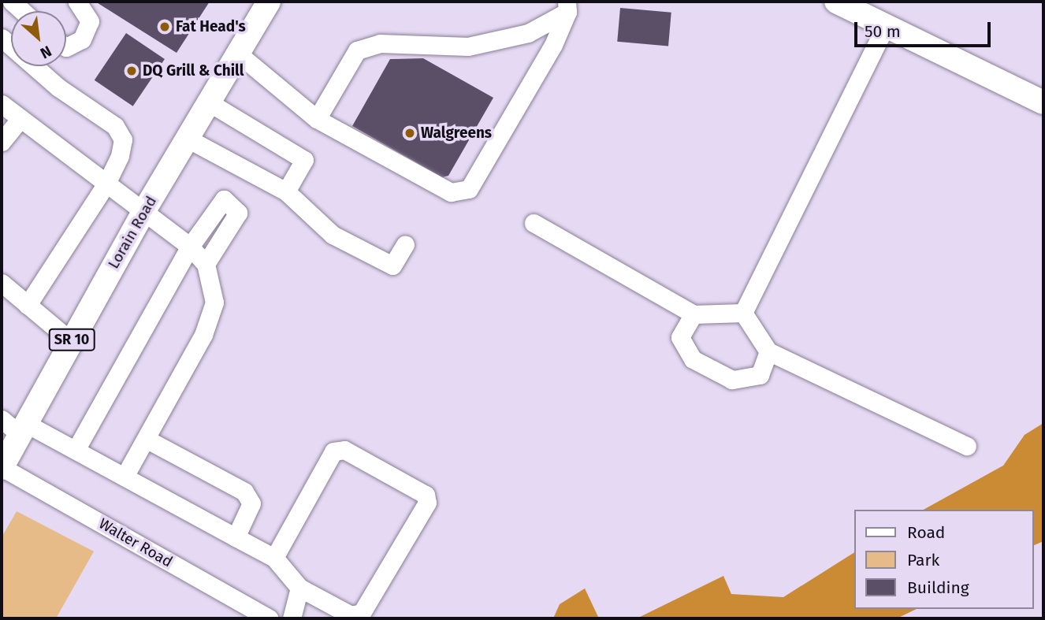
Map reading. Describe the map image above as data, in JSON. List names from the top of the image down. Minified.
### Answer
{"streets":{"main road":["Lorain Road","SR 10"],"street":["Walter Road"]},"crossings":[["Lorain Road","Walter Road"]],"places":["Fat Head's","DQ Grill & Chill","Walgreens"],"legend":["Road","Park","Building"],"scale_bar":"50 m","north":"bottom right"}
